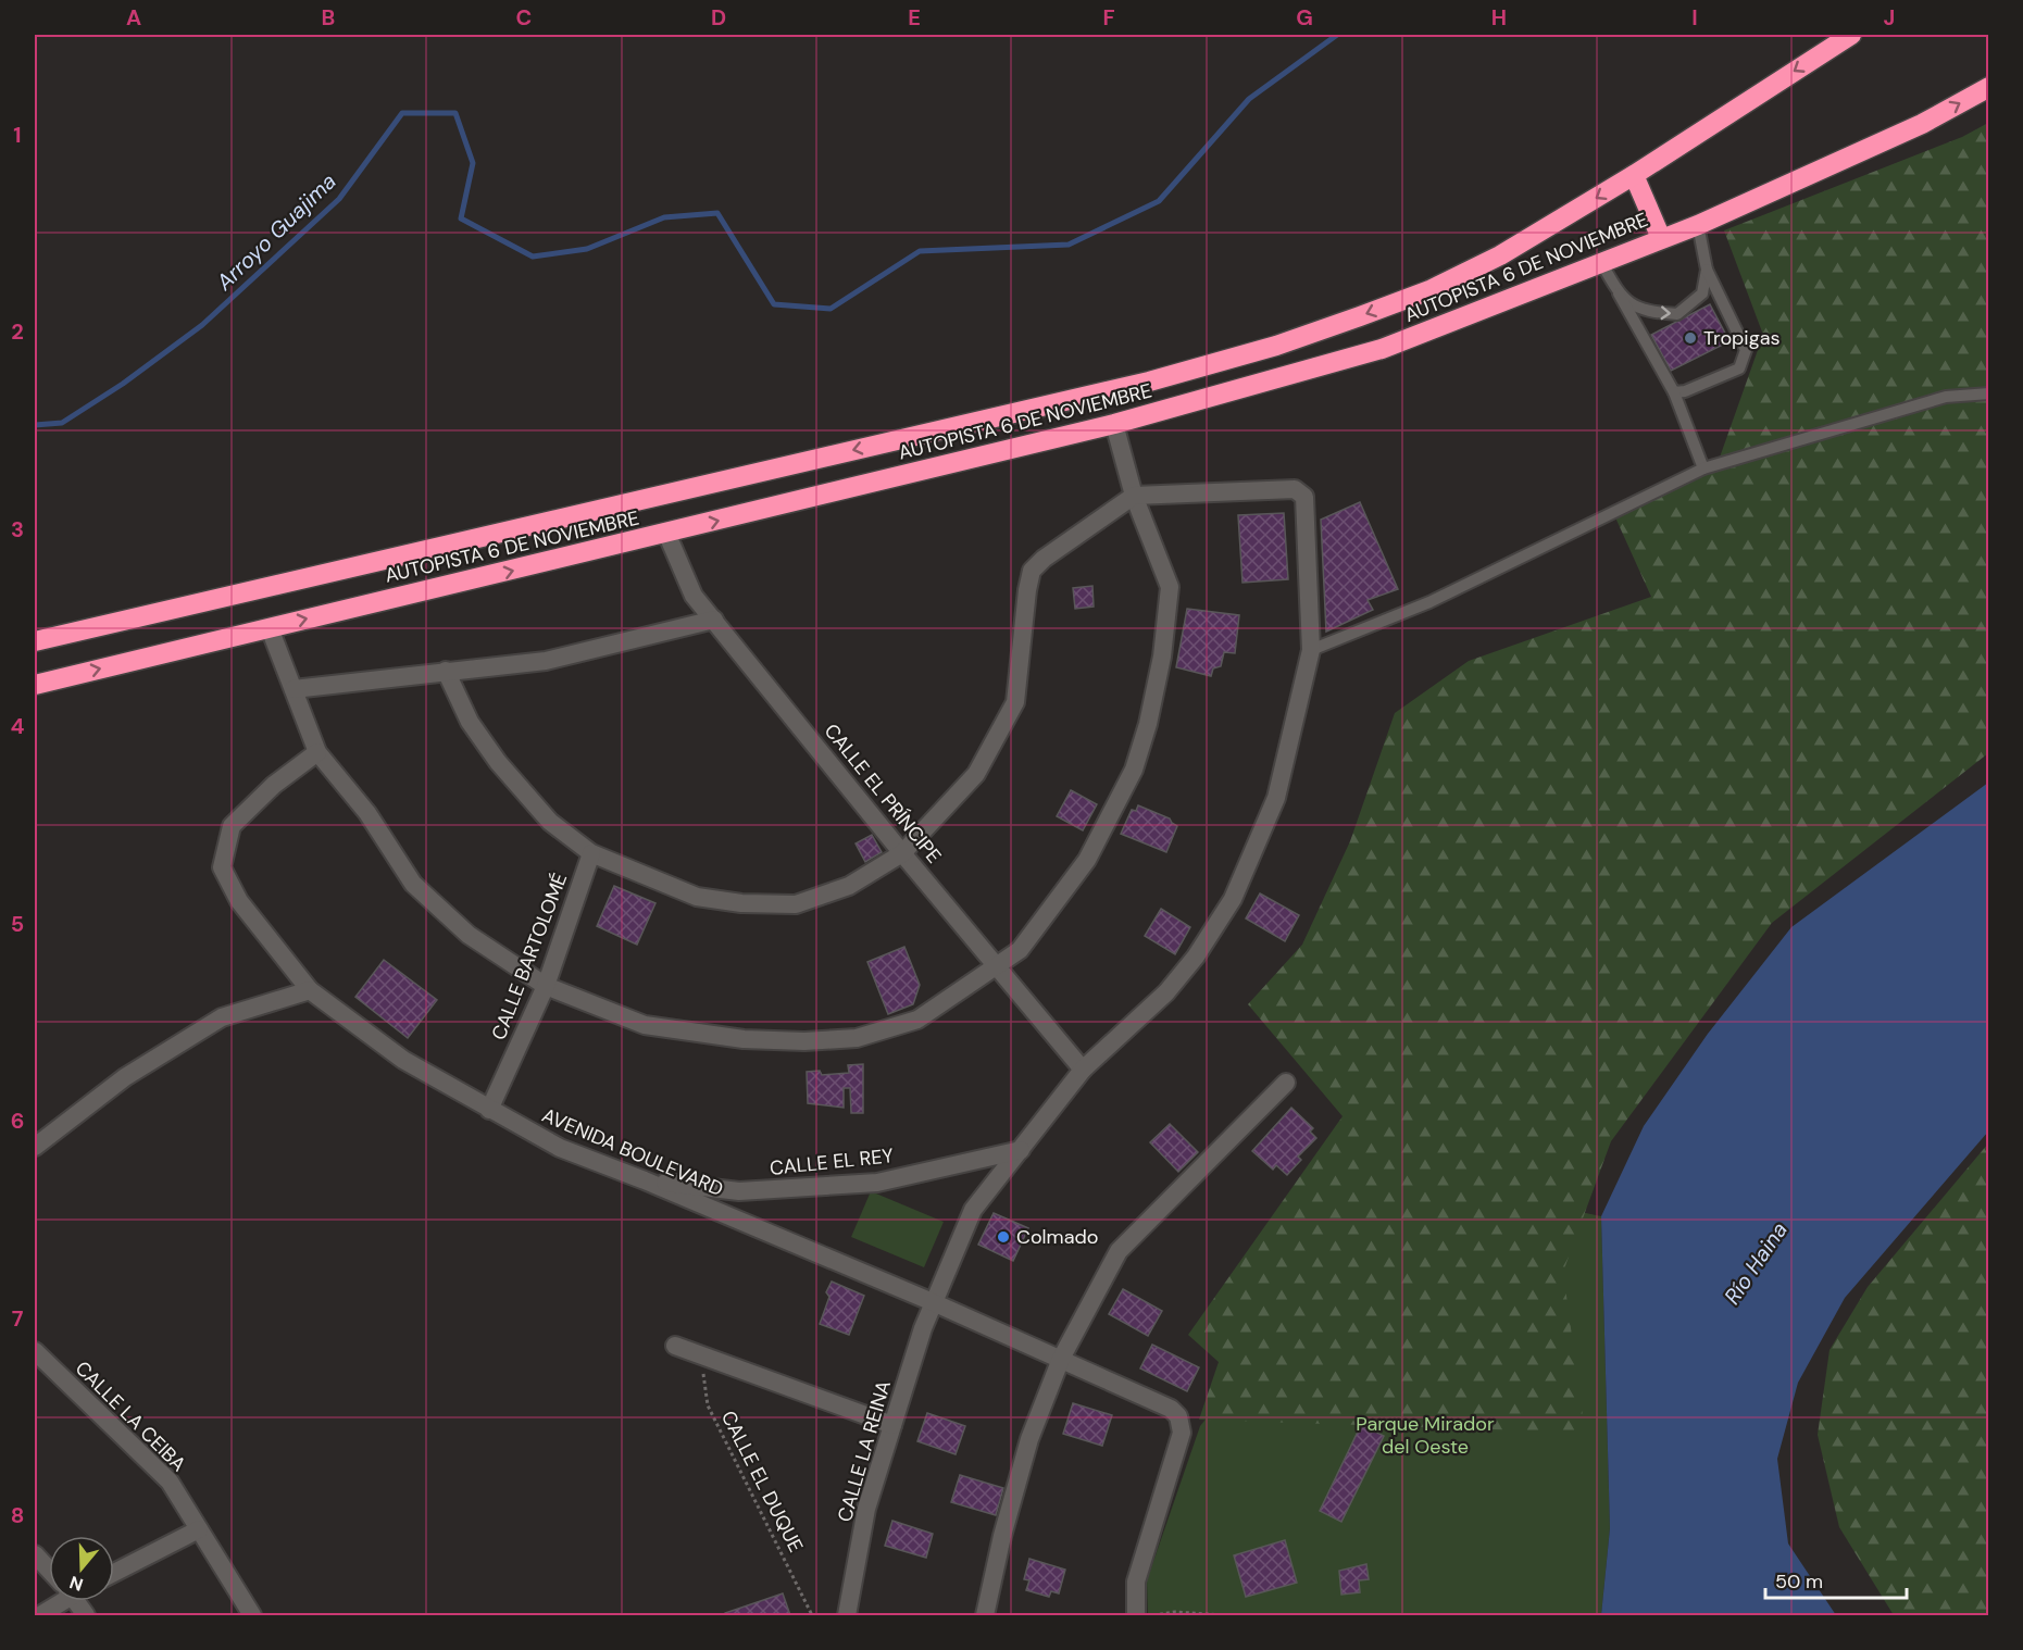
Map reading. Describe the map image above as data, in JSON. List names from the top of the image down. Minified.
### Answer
{"streets":{"highway":["AUTOPISTA 6 DE NOVIEMBRE"],"street":["CALLE EL PRÍNCIPE","CALLE BARTOLOMÉ","AVENIDA BOULEVARD","CALLE EL REY","CALLE LA CEIBA","CALLE LA REINA"],"path":["CALLE EL DUQUE"]},"crossings":[["AUTOPISTA 6 DE NOVIEMBRE","CALLE EL PRÍNCIPE"],["CALLE EL PRÍNCIPE","CALLE LA REINA"],["CALLE BARTOLOMÉ","AVENIDA BOULEVARD"],["AVENIDA BOULEVARD","CALLE EL REY"],["AVENIDA BOULEVARD","CALLE LA REINA"],["CALLE EL REY","CALLE LA REINA"]],"water":["Arroyo Guajima","Río Haina"],"parks":["Parque Mirador del Oeste"],"places":["Tropigas","Colmado"],"scale_bar":"50 m","north":"bottom","grid":{"columns":["A","B","C","D","E","F","G","H","I","J"],"rows":["1","2","3","4","5","6","7","8"]}}
